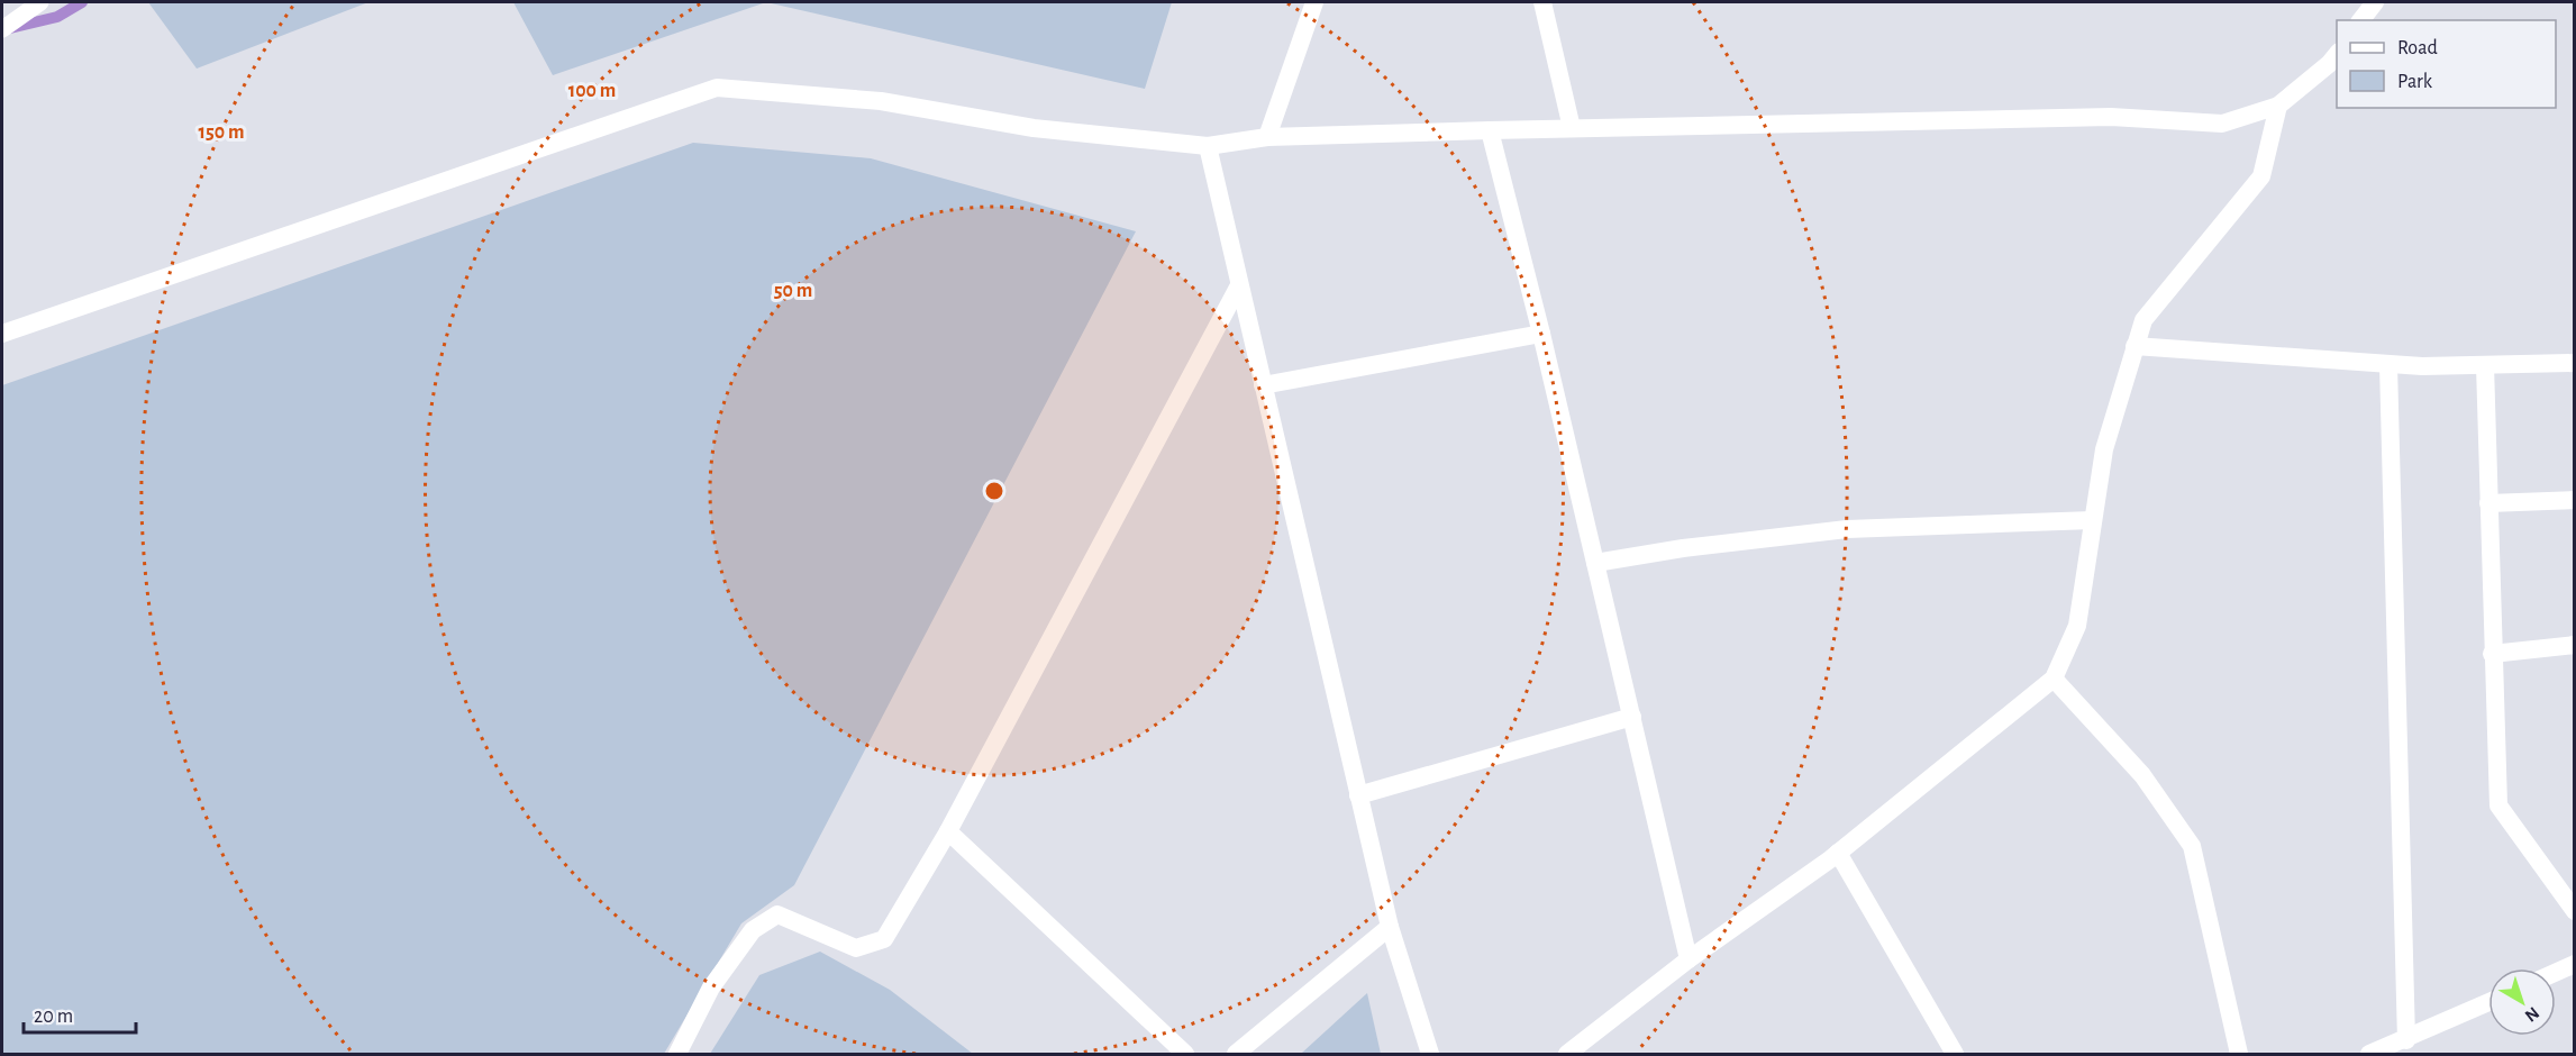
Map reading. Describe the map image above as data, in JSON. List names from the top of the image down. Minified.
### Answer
{"legend":["Road","Park"],"scale_bar":"20 m","north":"bottom right","rings":["100 m","150 m","50 m"]}
